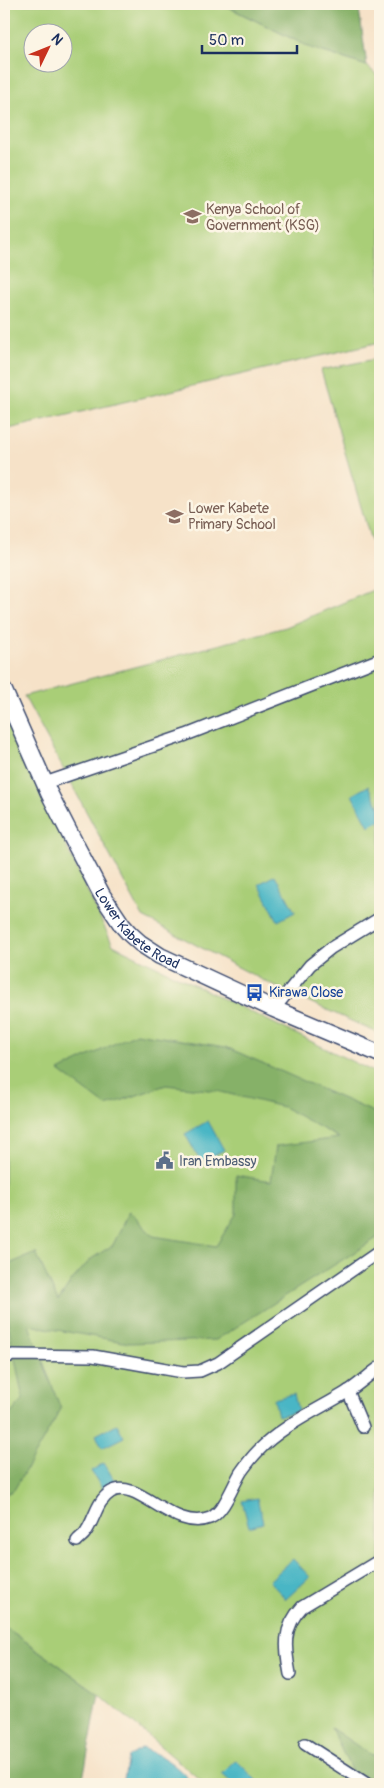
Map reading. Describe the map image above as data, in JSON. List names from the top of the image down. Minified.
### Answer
{"streets":{"main road":["Lower Kabete Road"]},"places":{"school or university":["Kenya School of Government (KSG)","Lower Kabete Primary School"],"bus stop":["Kirawa Close"],"public building":["Iran Embassy"]},"scale_bar":"50 m","north":"top right"}
